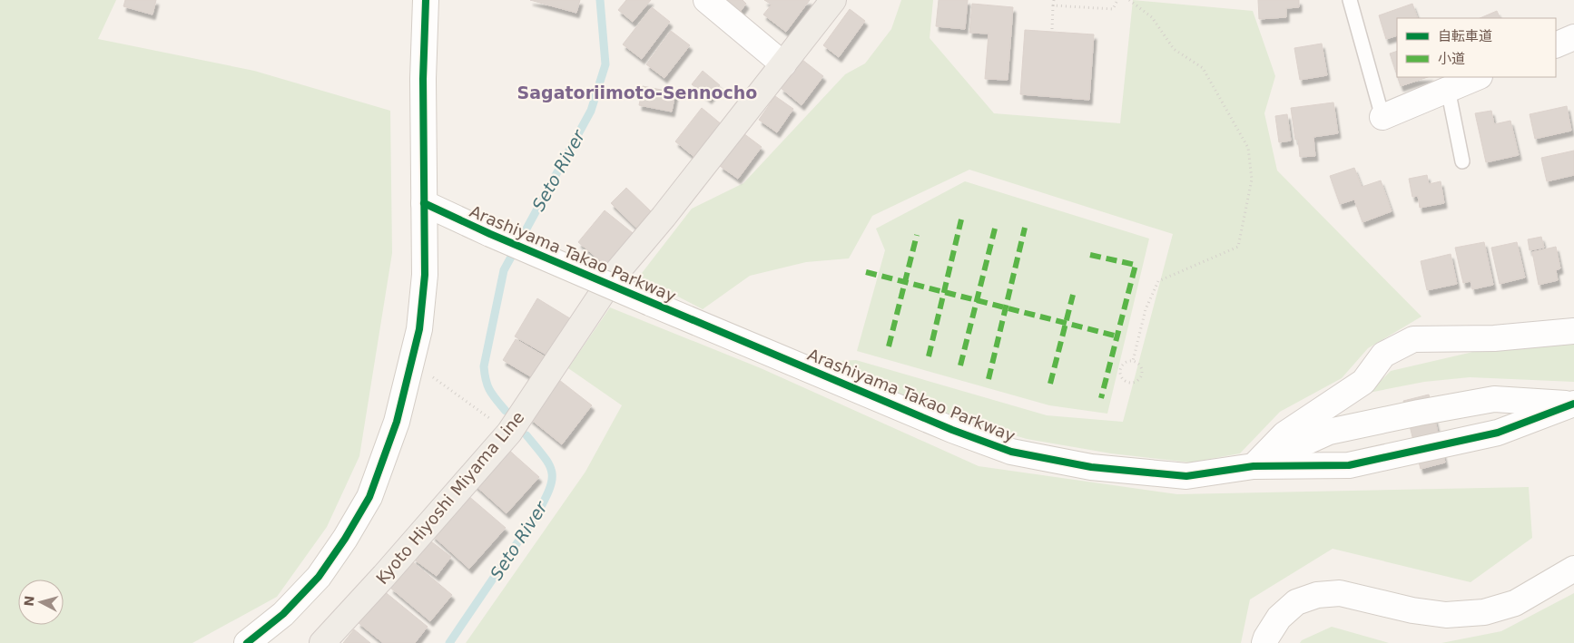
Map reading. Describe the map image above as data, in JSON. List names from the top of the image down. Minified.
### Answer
{"streets":{"main road":["Kyoto Hiyoshi Miyama Line"],"street":["Arashiyama Takao Parkway"]},"districts":["Sagatoriimoto-Sennocho"],"water":["Seto River"],"legend":["自転車道","小道"],"north":"left"}
